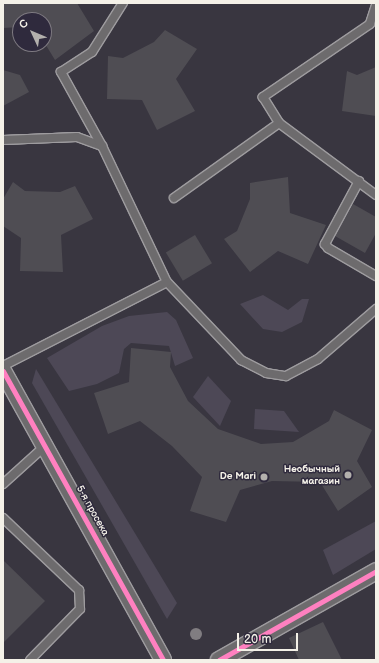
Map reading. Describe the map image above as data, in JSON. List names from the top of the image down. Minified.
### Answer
{"streets":{"street":["5-я просека"]},"places":["Необычный магазин","De Mari"],"scale_bar":"20 m","north":"top left"}
